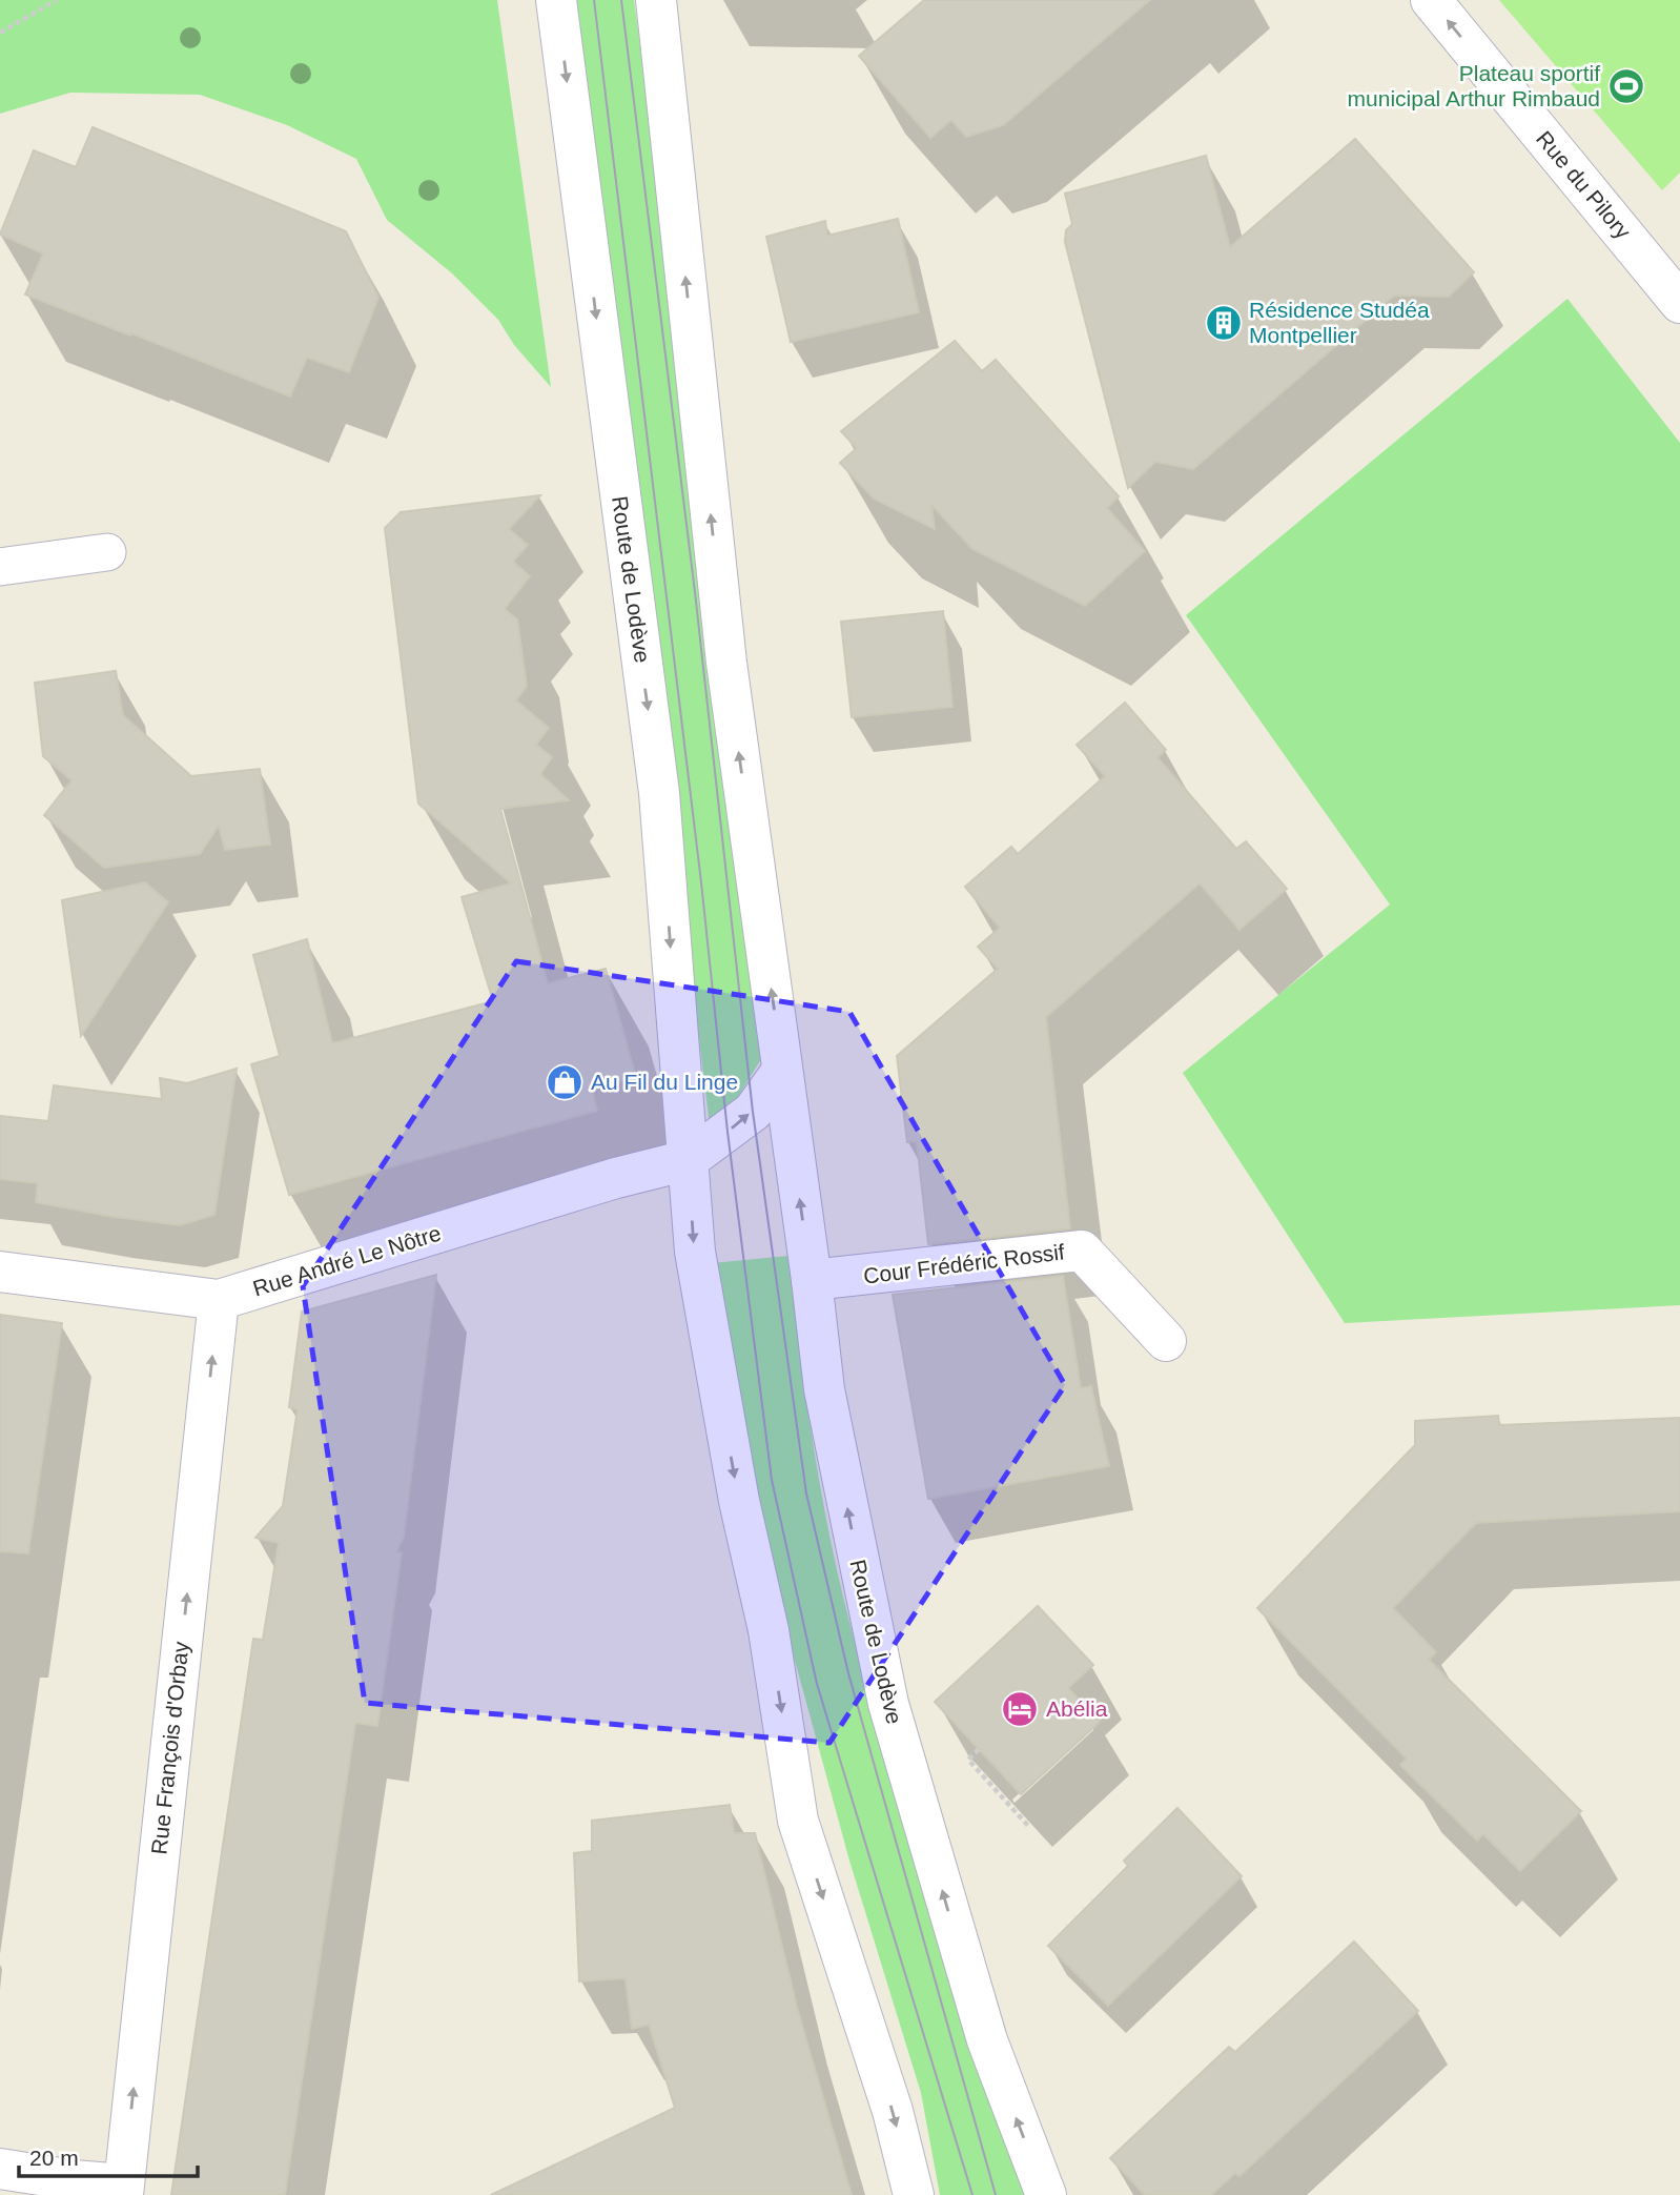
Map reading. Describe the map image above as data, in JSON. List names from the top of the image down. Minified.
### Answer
{"streets":{"main road":["Rue du Pilory","Route de Lodève","Rue André Le Nôtre","Cour Frédéric Rossif","Rue François d'Orbay"]},"crossings":[["Route de Lodève","Rue André Le Nôtre"],["Route de Lodève","Cour Frédéric Rossif"],["Rue André Le Nôtre","Rue François d'Orbay"]],"one_way":["Rue du Pilory","Rue François d'Orbay"],"places":{"sports":["Plateau sportif municipal Arthur Rimbaud"],"building":["Résidence Studéa Montpellier"],"shop":["Au Fil du Linge"],"hotel":["Abélia"]},"scale_bar":"20 m"}
